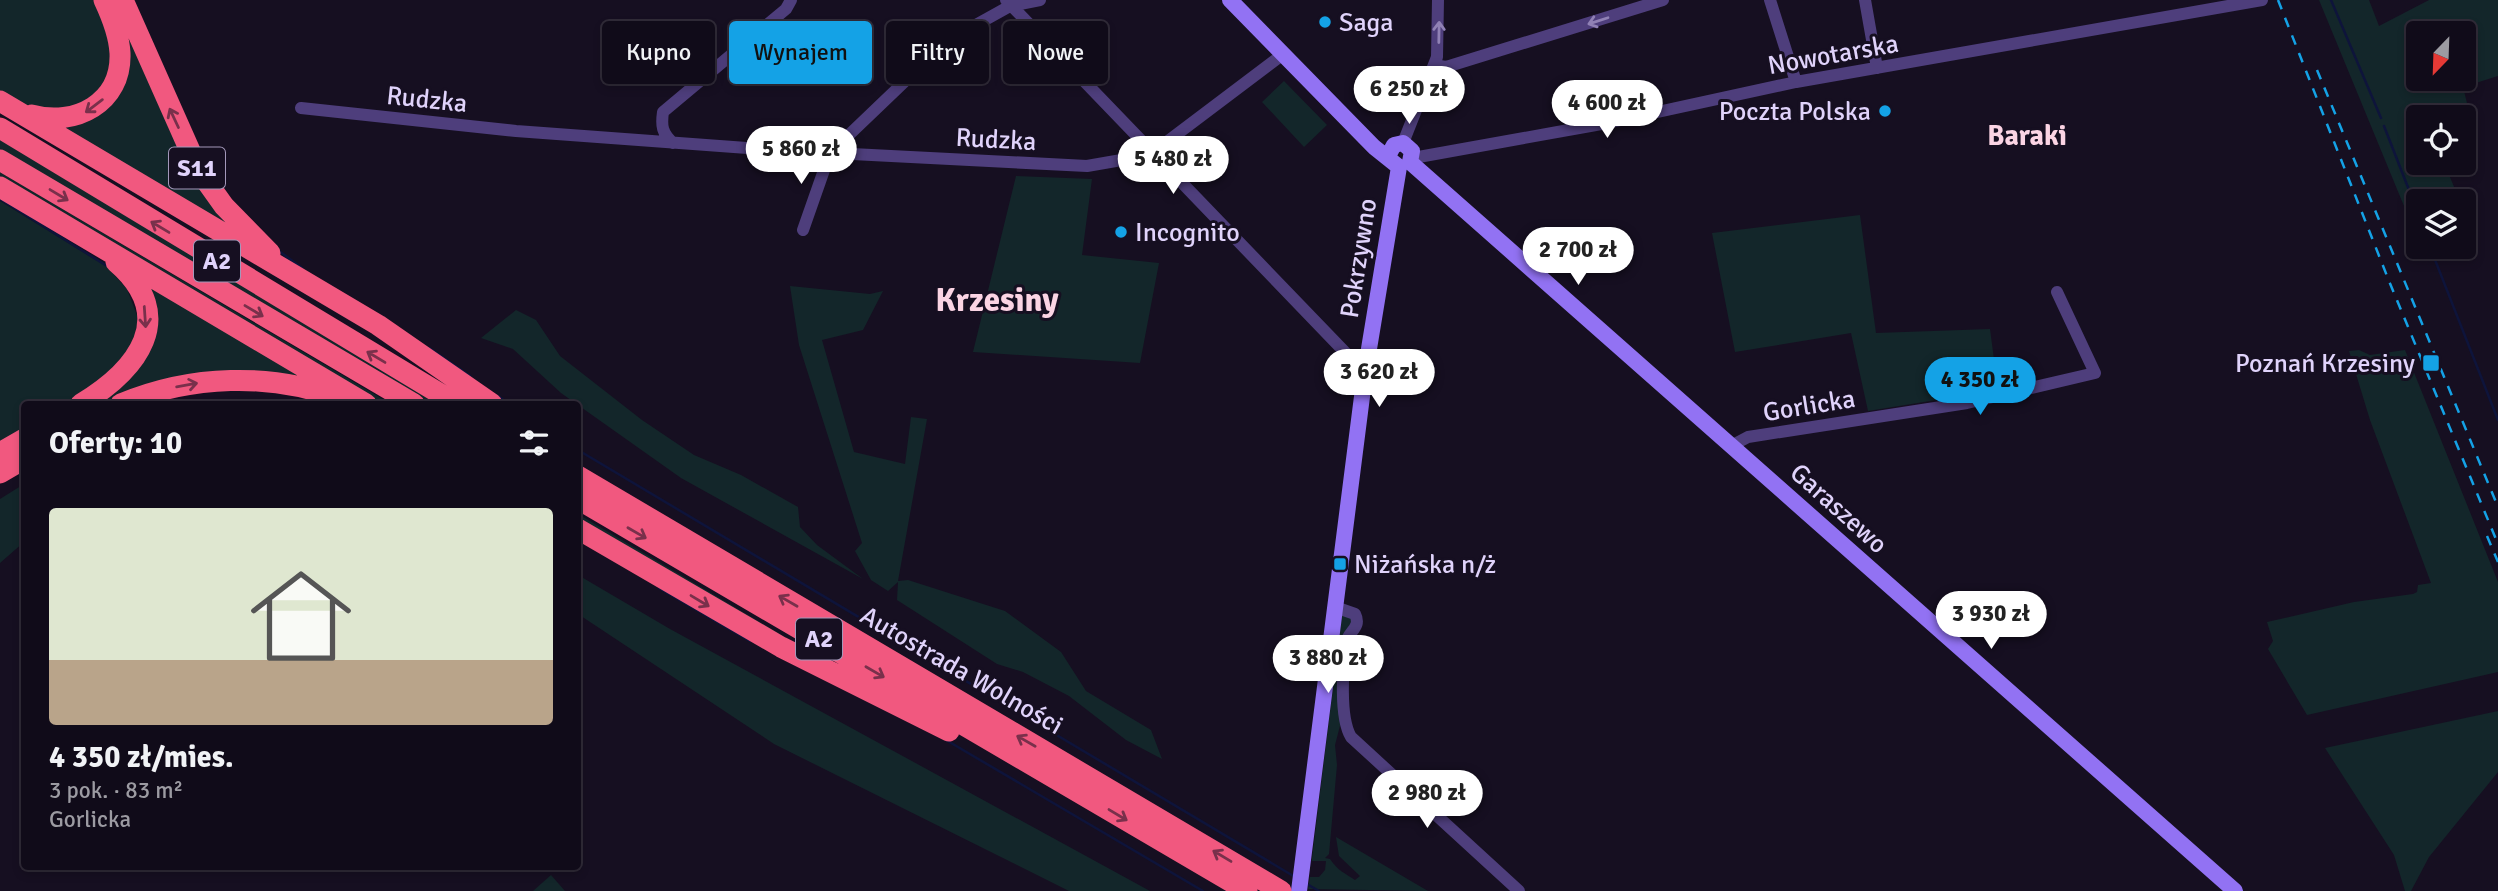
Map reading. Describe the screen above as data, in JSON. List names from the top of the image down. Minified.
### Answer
{"streets":{"highway":["S11","A2","Autostrada Wolności"],"street":["Nowotarska","Rudzka","Pokrzywno","Gorlicka","Garaszewo"]},"crossings":[["Nowotarska","Pokrzywno"],["Nowotarska","Garaszewo"],["Pokrzywno","Garaszewo"],["Gorlicka","Garaszewo"]],"districts":["Baraki","Krzesiny"],"places":{"other":["Saga","Poczta Polska","Incognito"],"transit":["Poznań Krzesiny","Niżańska n/ż"]},"north":"bottom left","page":{"chip":["Kupno","Wynajem","Filtry","Nowe"],"price":["6 250 zł","4 600 zł","5 860 zł","5 480 zł","2 700 zł","3 620 zł","4 350 zł","3 930 zł","3 880 zł","2 980 zł"],"heading":"Oferty: 10","list":[{"name":"4 350 zł/mies.","note":"3 pok. · 83 m² · Gorlicka"}]}}
